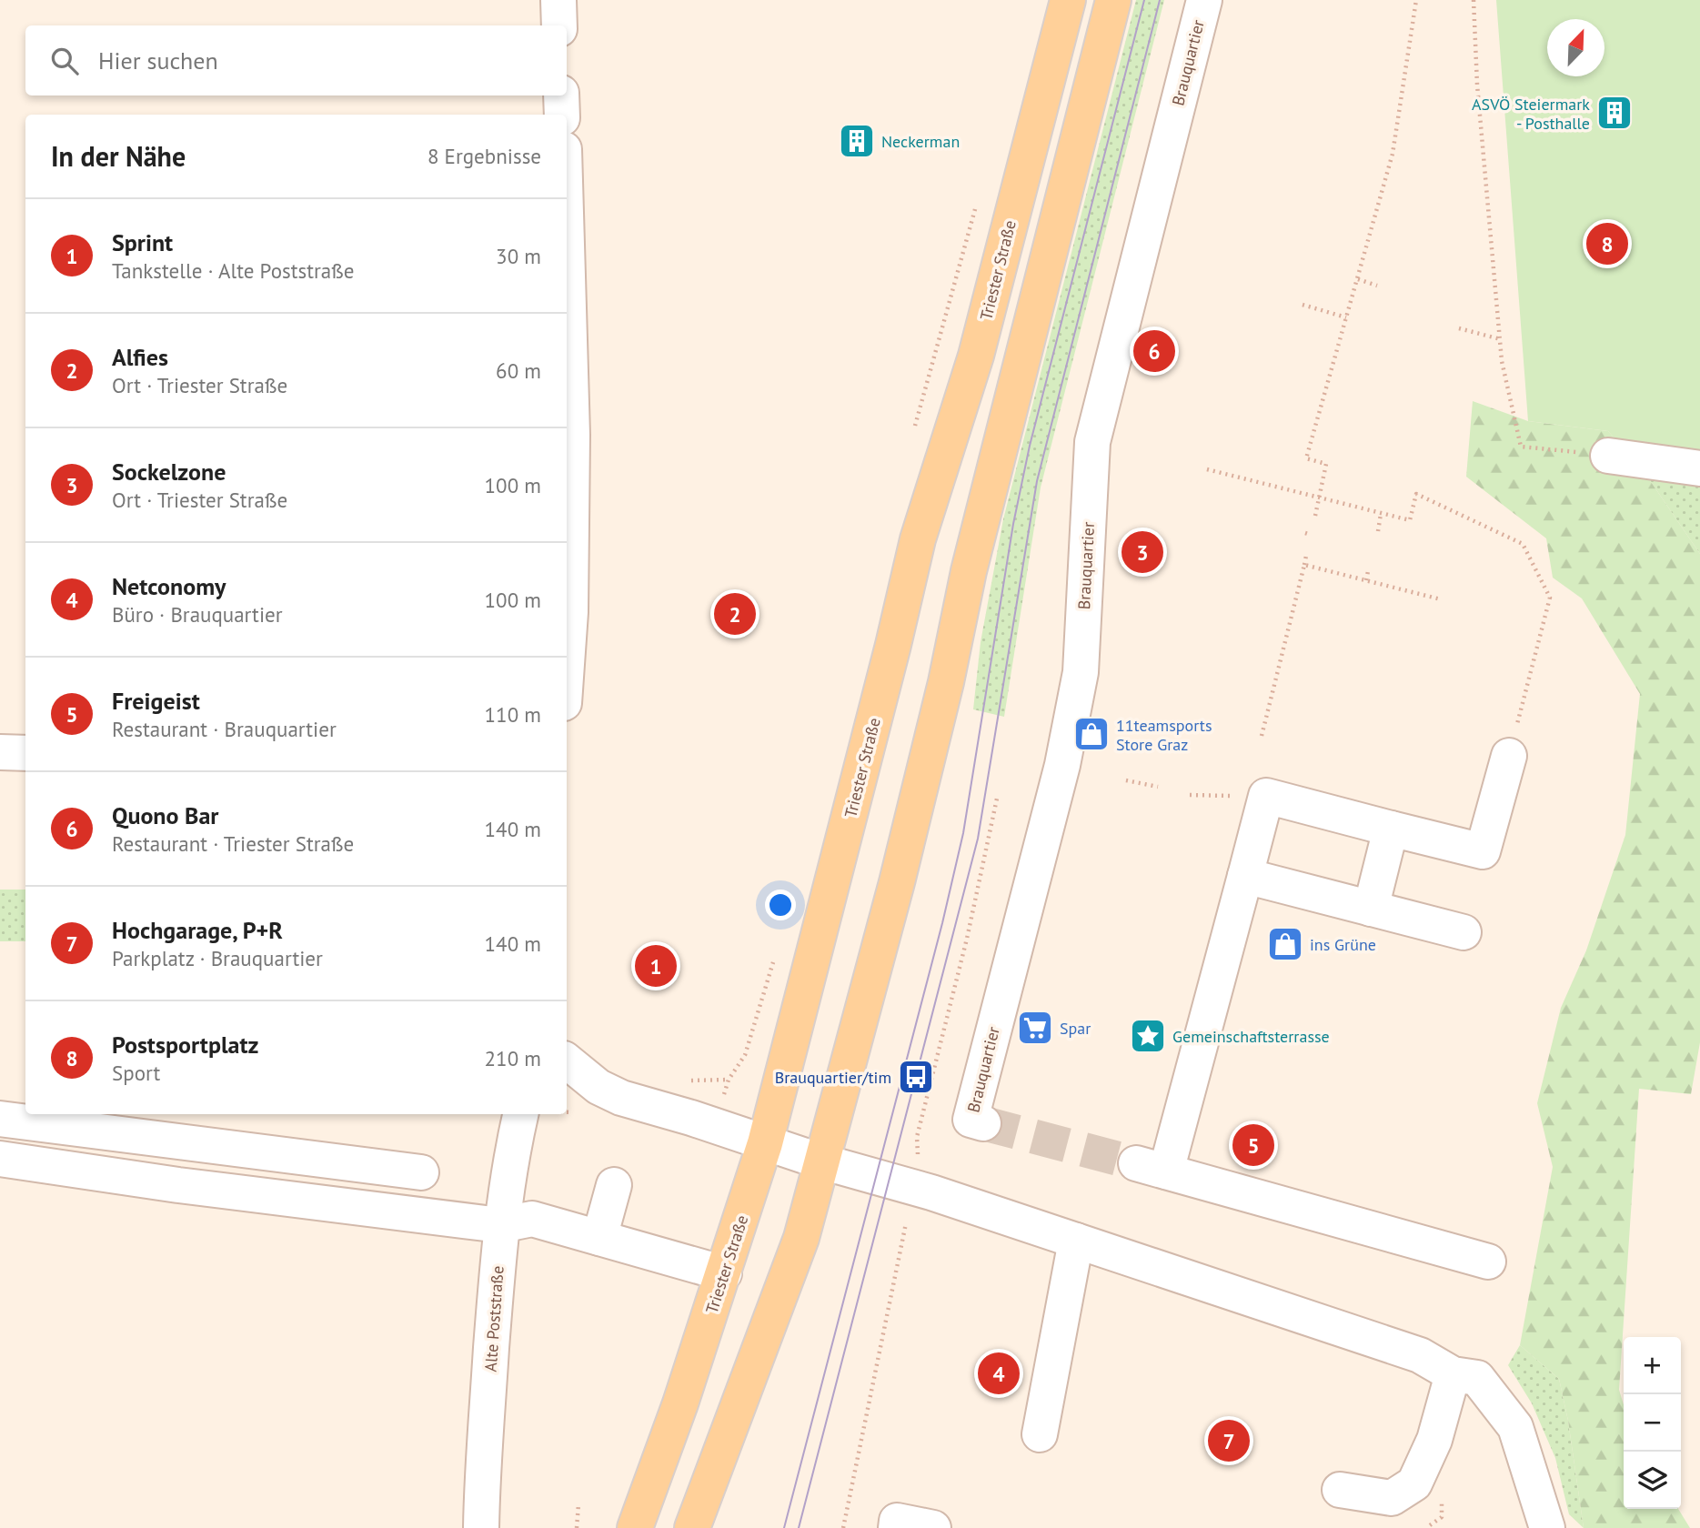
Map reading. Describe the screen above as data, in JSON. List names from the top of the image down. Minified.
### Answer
{"streets":{"main road":["Triester Straße"],"street":["Brauquartier","Alte Poststraße"]},"places":{"building":["ASVÖ Steiermark - Posthalle","Neckerman"],"shop":["11teamsports Store Graz","ins Grüne"],"supermarket":["Spar"],"place":["Gemeinschaftsterrasse"],"bus stop":["Brauquartier/tim"]},"north":"top right","page":{"search":"Hier suchen","heading":["In der Nähe","8 Ergebnisse"],"list":[{"mark":"1","name":"Sprint","note":"Tankstelle · Alte Poststraße","value":"30 m"},{"mark":"2","name":"Alfies","note":"Ort · Triester Straße","value":"60 m"},{"mark":"3","name":"Sockelzone","note":"Ort · Triester Straße","value":"100 m"},{"mark":"4","name":"Netconomy","note":"Büro · Brauquartier","value":"100 m"},{"mark":"5","name":"Freigeist","note":"Restaurant · Brauquartier","value":"110 m"},{"mark":"6","name":"Quono Bar","note":"Restaurant · Triester Straße","value":"140 m"},{"mark":"7","name":"Hochgarage, P+R","note":"Parkplatz · Brauquartier","value":"140 m"},{"mark":"8","name":"Postsportplatz","note":"Sport","value":"210 m"}],"pins":["8","6","3","2","1","5","4","7"],"map_buttons":["+","−"]}}
